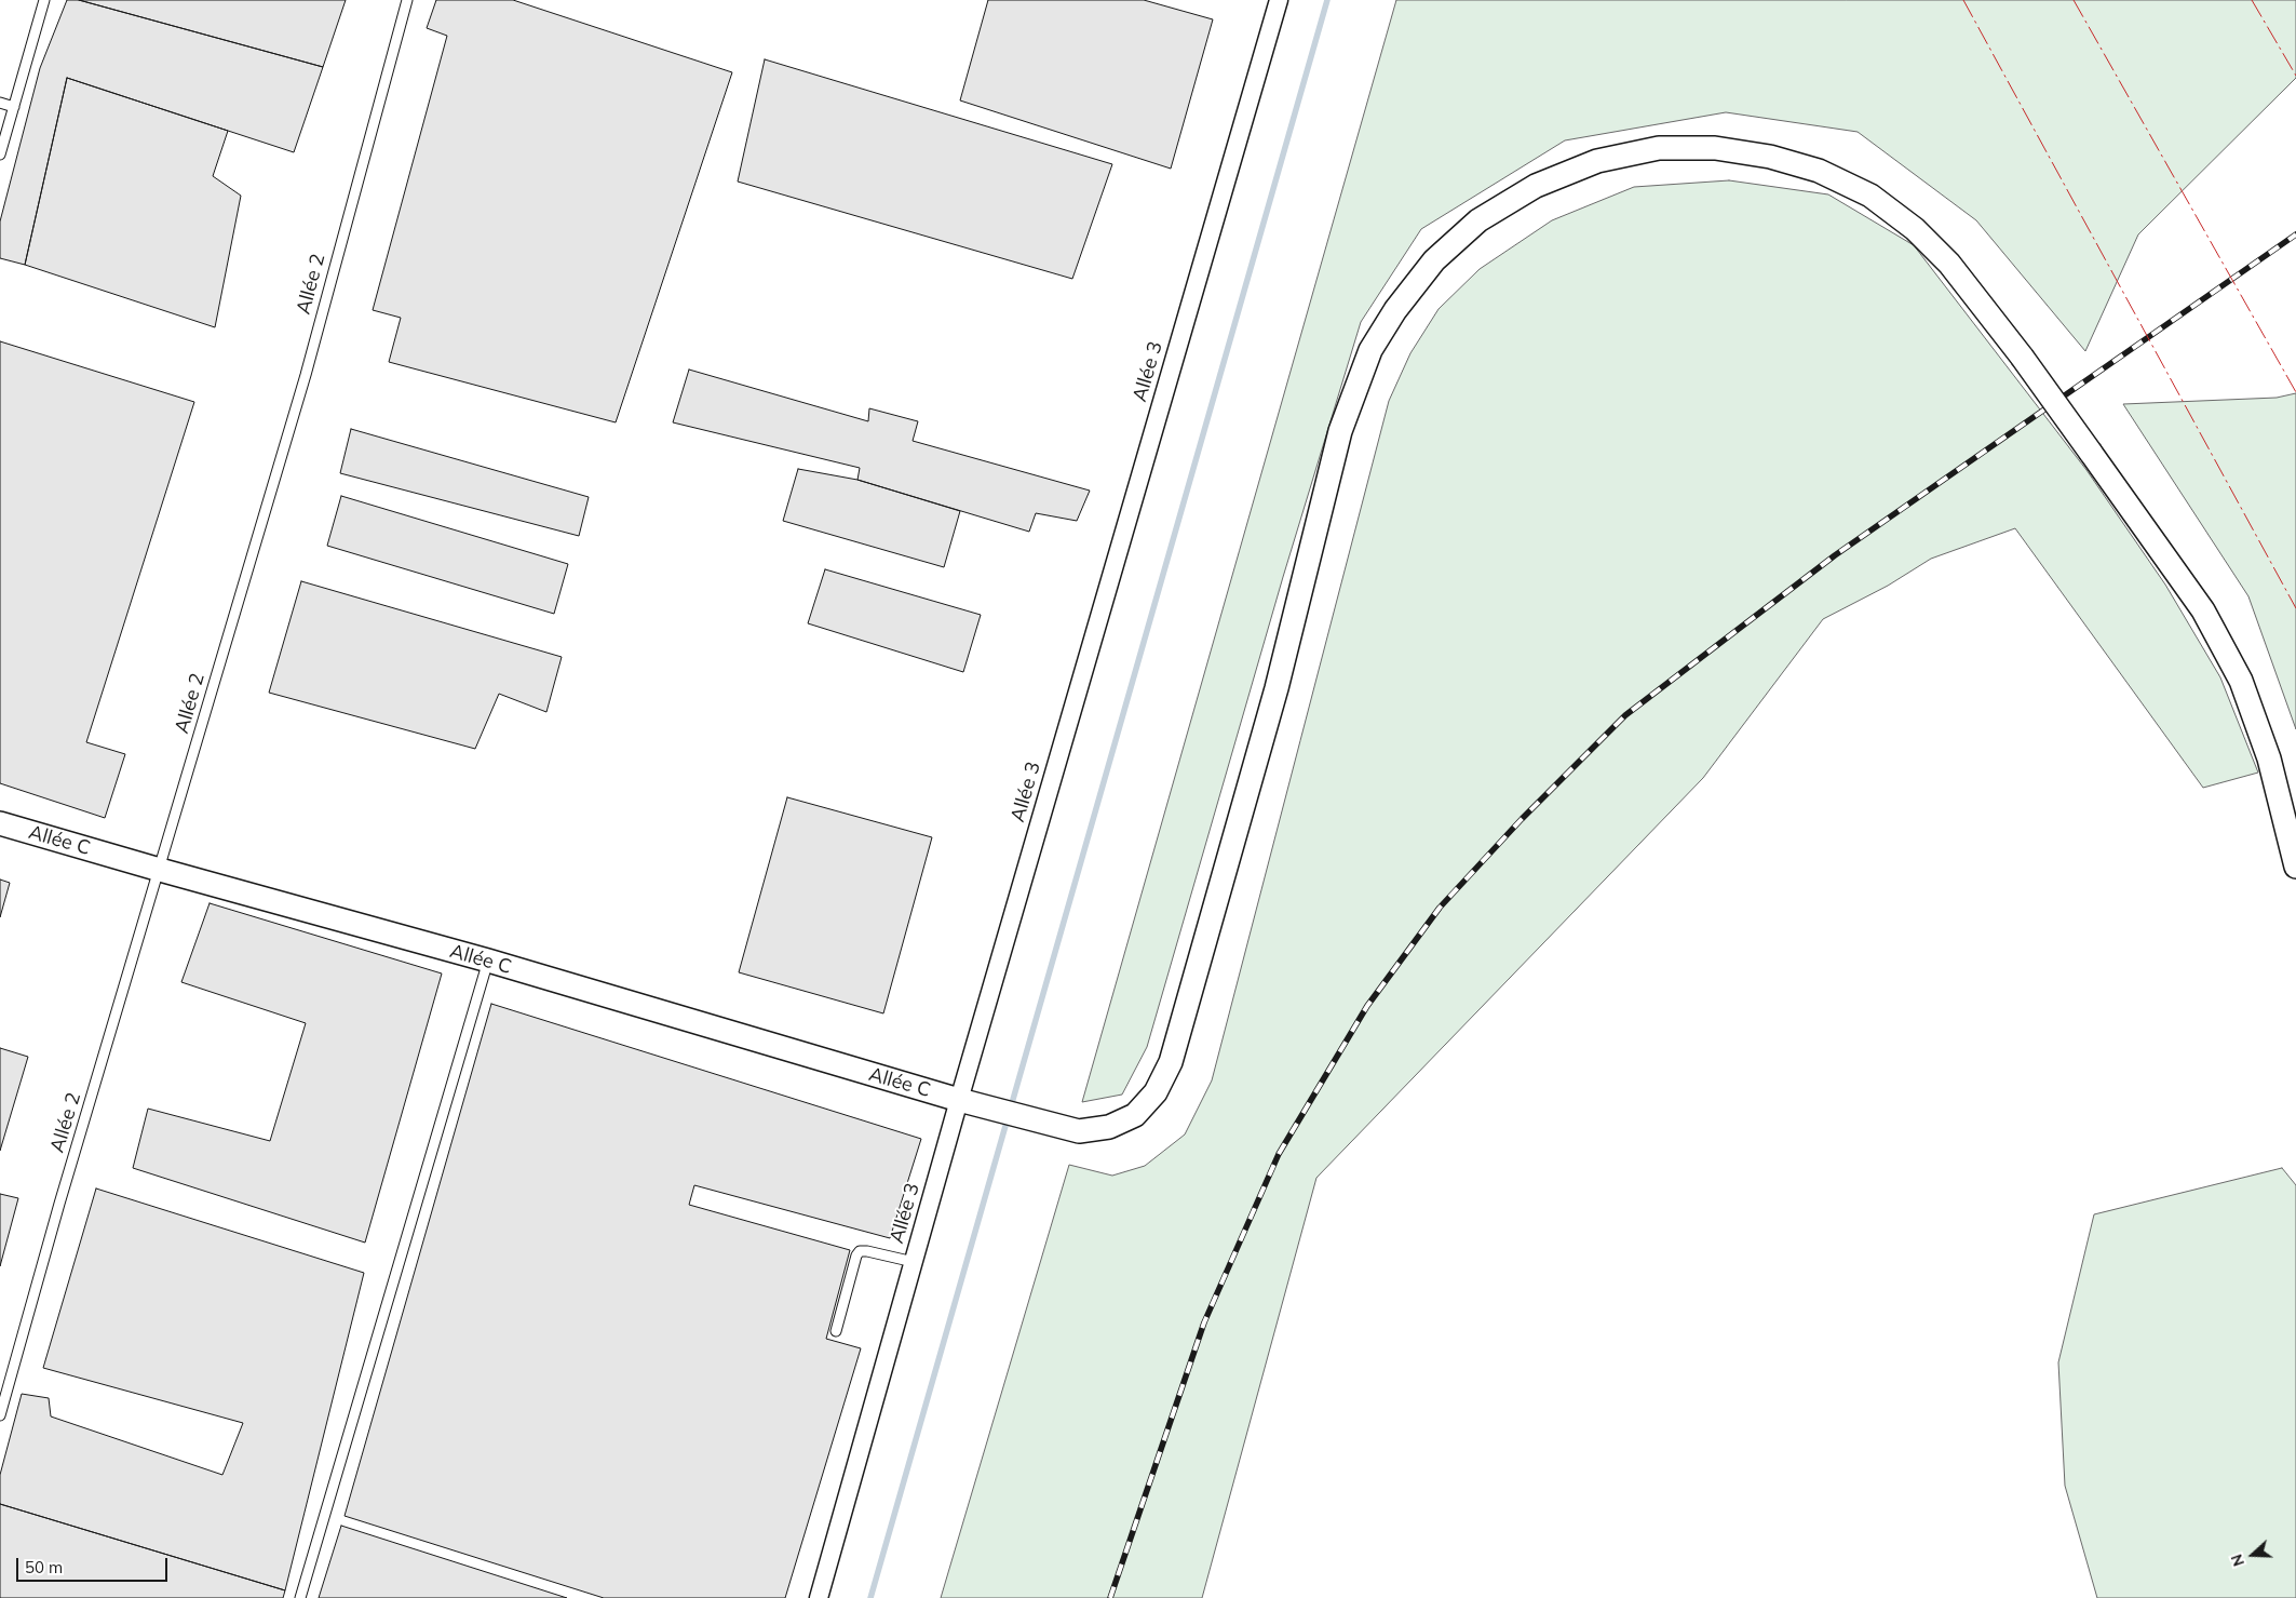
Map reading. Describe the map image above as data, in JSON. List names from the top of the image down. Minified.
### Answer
{"streets":{"street":["Allée 3","Allée C"],"lane":["Allée 2"]},"crossings":[["Allée 2","Allée C"],["Allée 3","Allée C"]],"scale_bar":"50 m","north":"left"}
